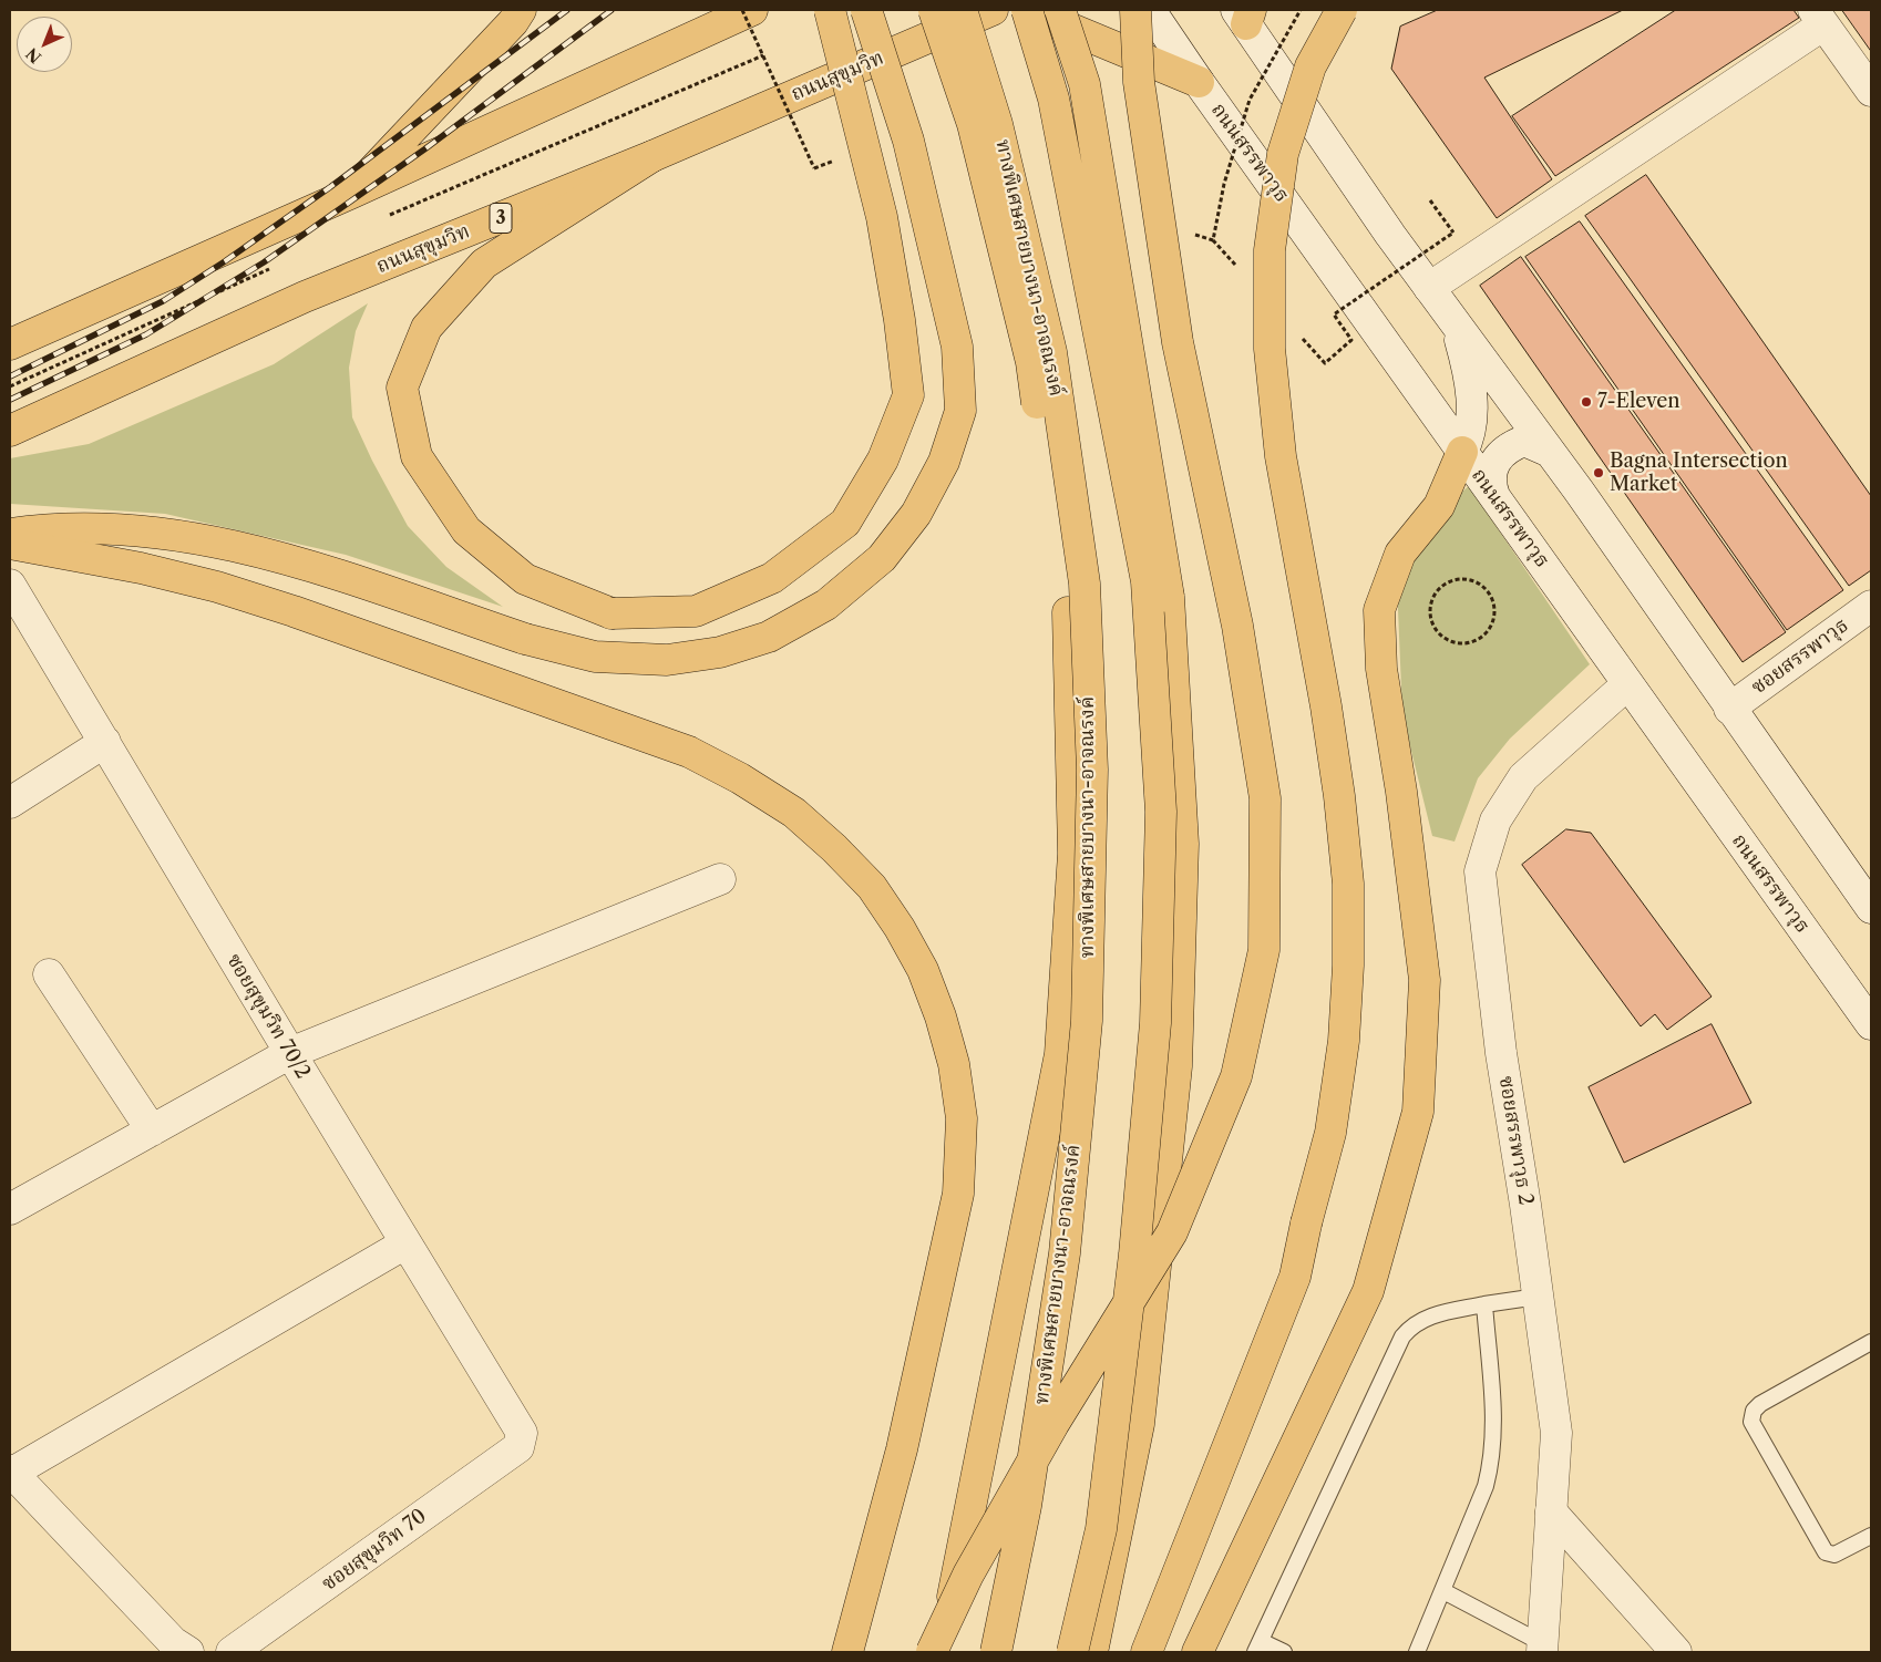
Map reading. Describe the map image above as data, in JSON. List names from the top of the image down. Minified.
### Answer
{"streets":{"main road":["ถนนสุขุมวิท","3","ทางพิเศษสายบางนา-อาจณรงค์"],"street":["ถนนสรรพาวุธ","ซอยสรรพาวุธ","ซอยสุขุมวิท 70/2","ซอยสรรพาวุธ 2","ซอยสุขุมวิท 70"]},"crossings":[["ถนนสรรพาวุธ","ซอยสรรพาวุธ 2"],["ซอยสุขุมวิท 70/2","ซอยสุขุมวิท 70"]],"places":["7-Eleven","Bagna Intersection Market"],"north":"bottom left"}
